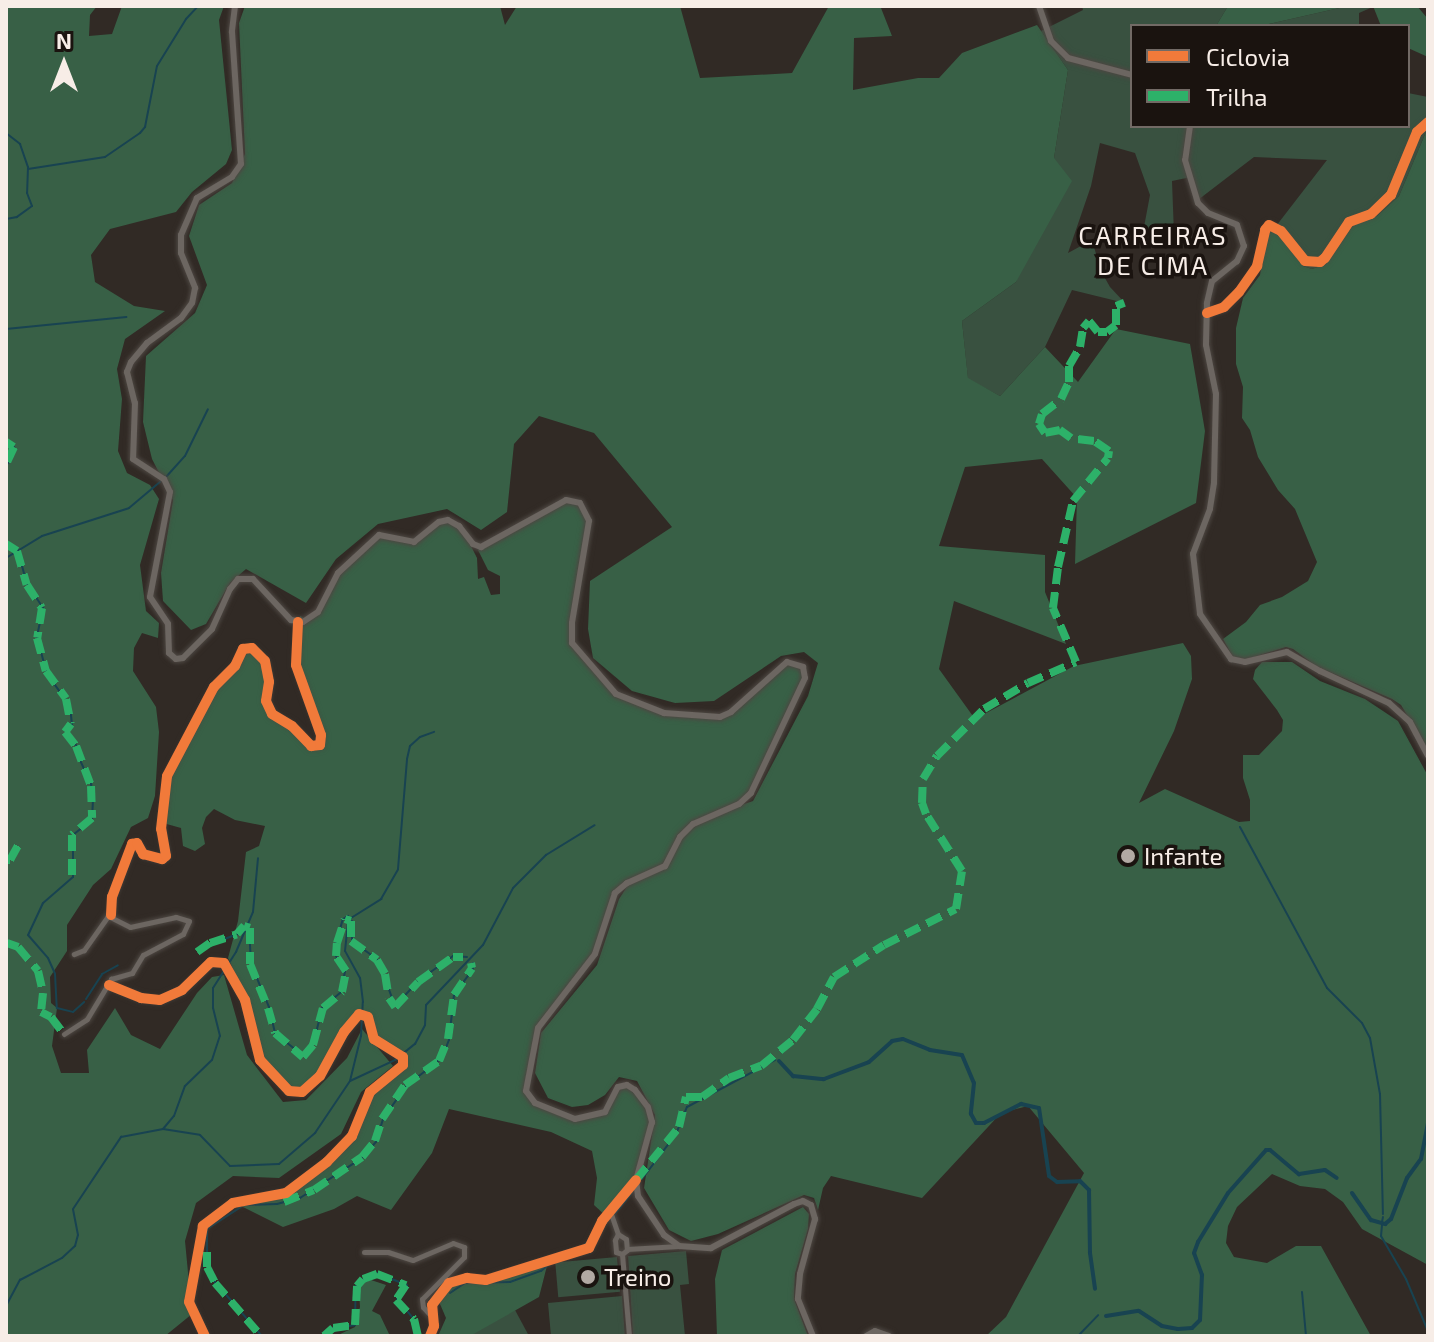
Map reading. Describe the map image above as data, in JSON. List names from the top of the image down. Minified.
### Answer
{"districts":["CARREIRAS DE CIMA"],"places":["Infante","Treino"],"legend":["Ciclovia","Trilha"],"north":"top"}
